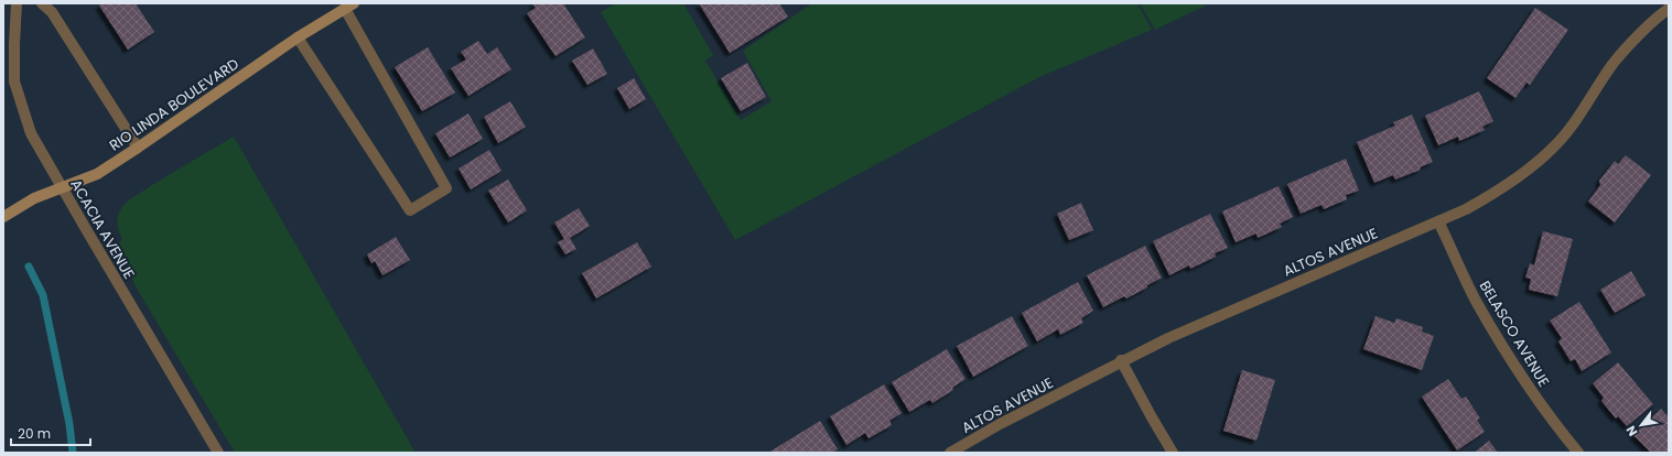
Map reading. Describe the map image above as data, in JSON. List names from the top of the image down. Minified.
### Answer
{"streets":{"main road":["RIO LINDA BOULEVARD"],"street":["ACACIA AVENUE","ALTOS AVENUE","BELASCO AVENUE"]},"crossings":[["RIO LINDA BOULEVARD","ACACIA AVENUE"],["ALTOS AVENUE","BELASCO AVENUE"]],"scale_bar":"20 m","north":"bottom left"}
